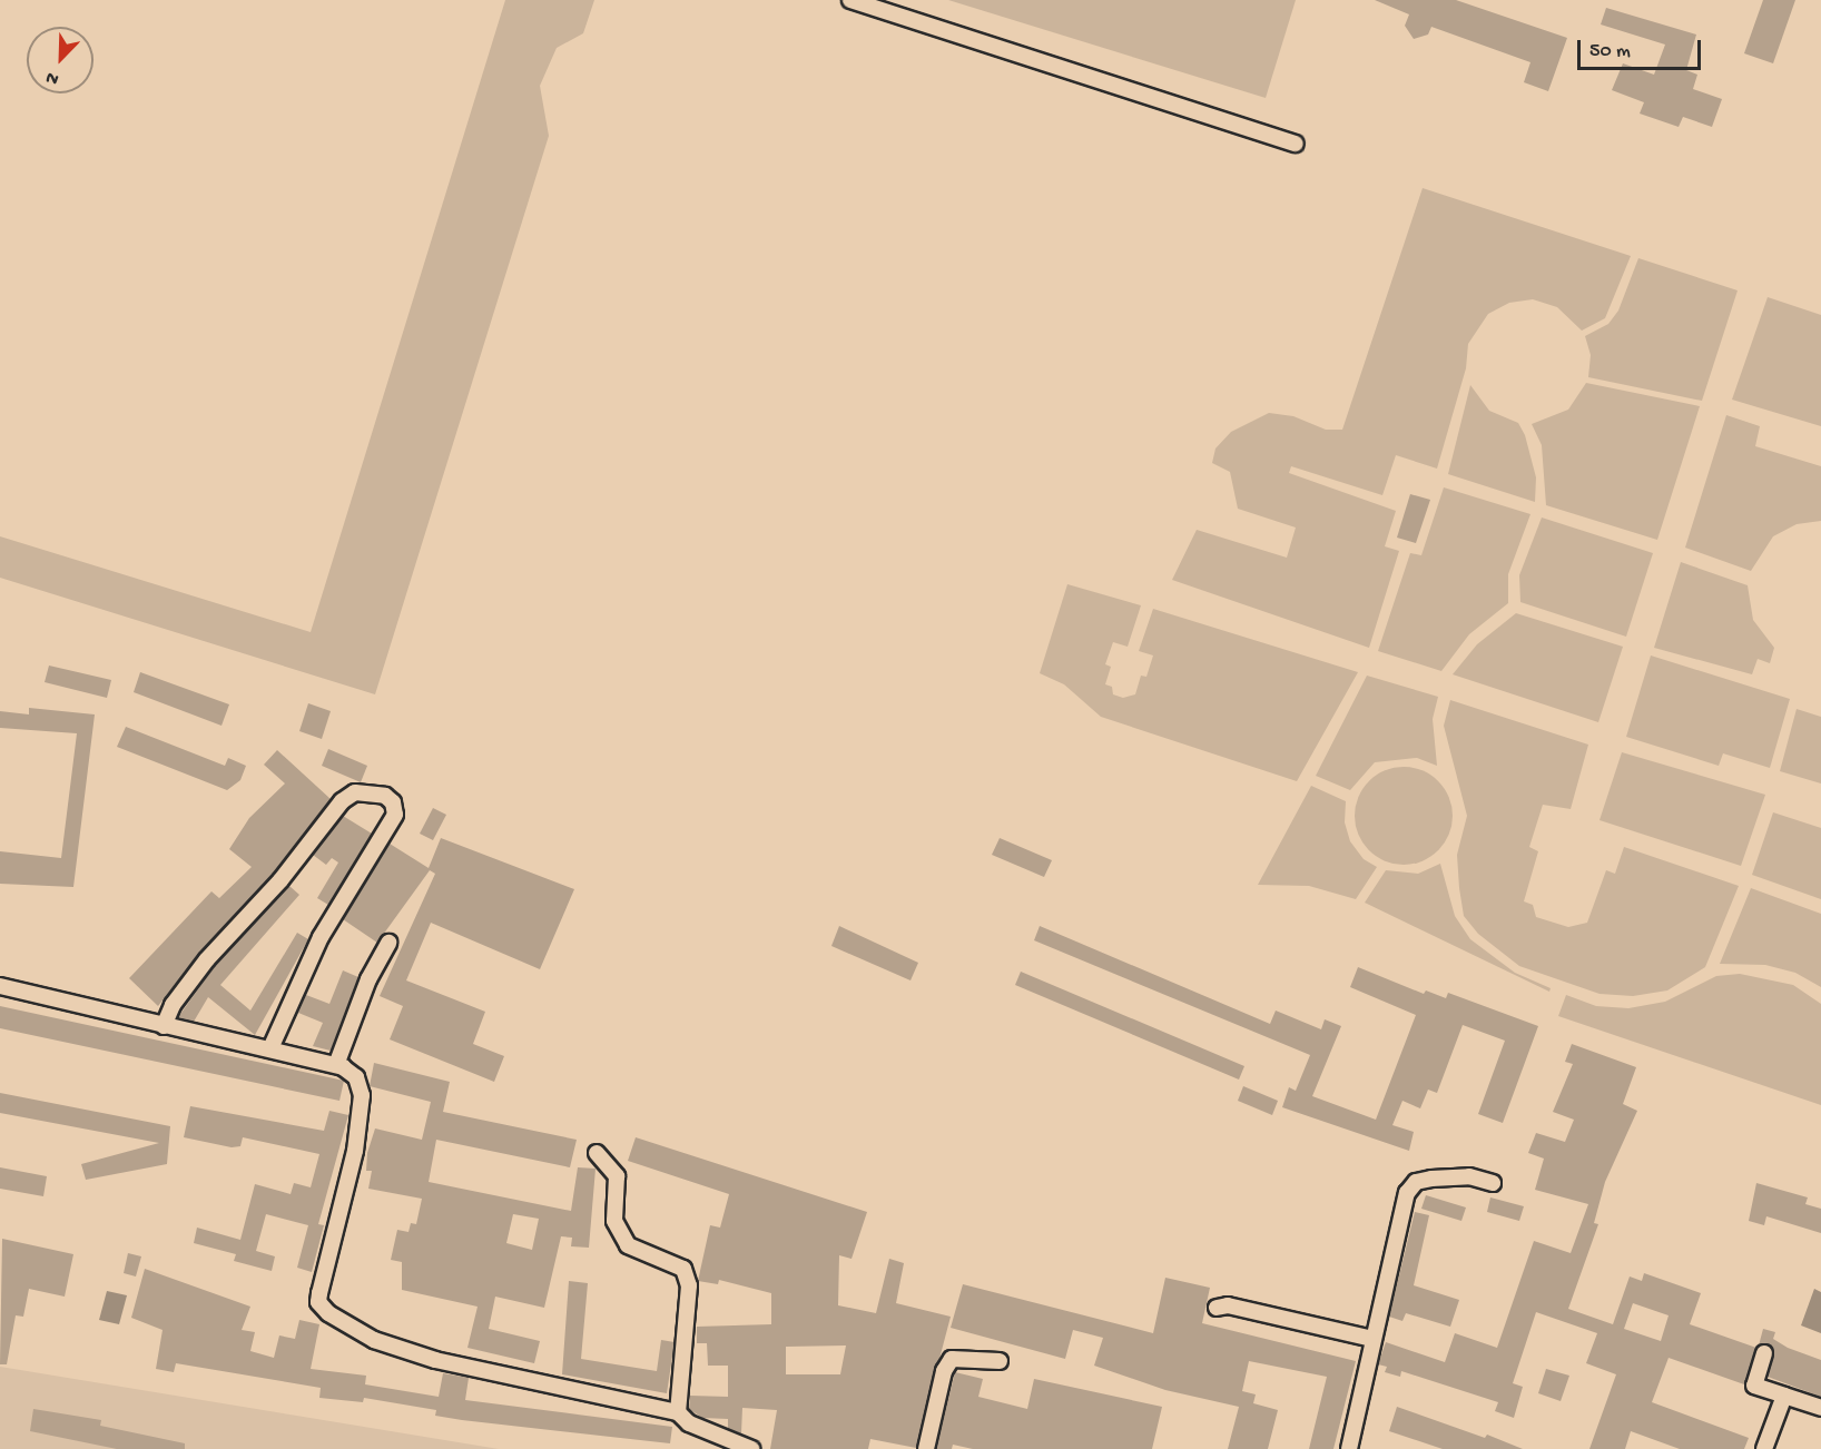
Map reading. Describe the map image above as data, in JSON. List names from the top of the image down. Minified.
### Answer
{"scale_bar":"50 m","north":"bottom left"}
